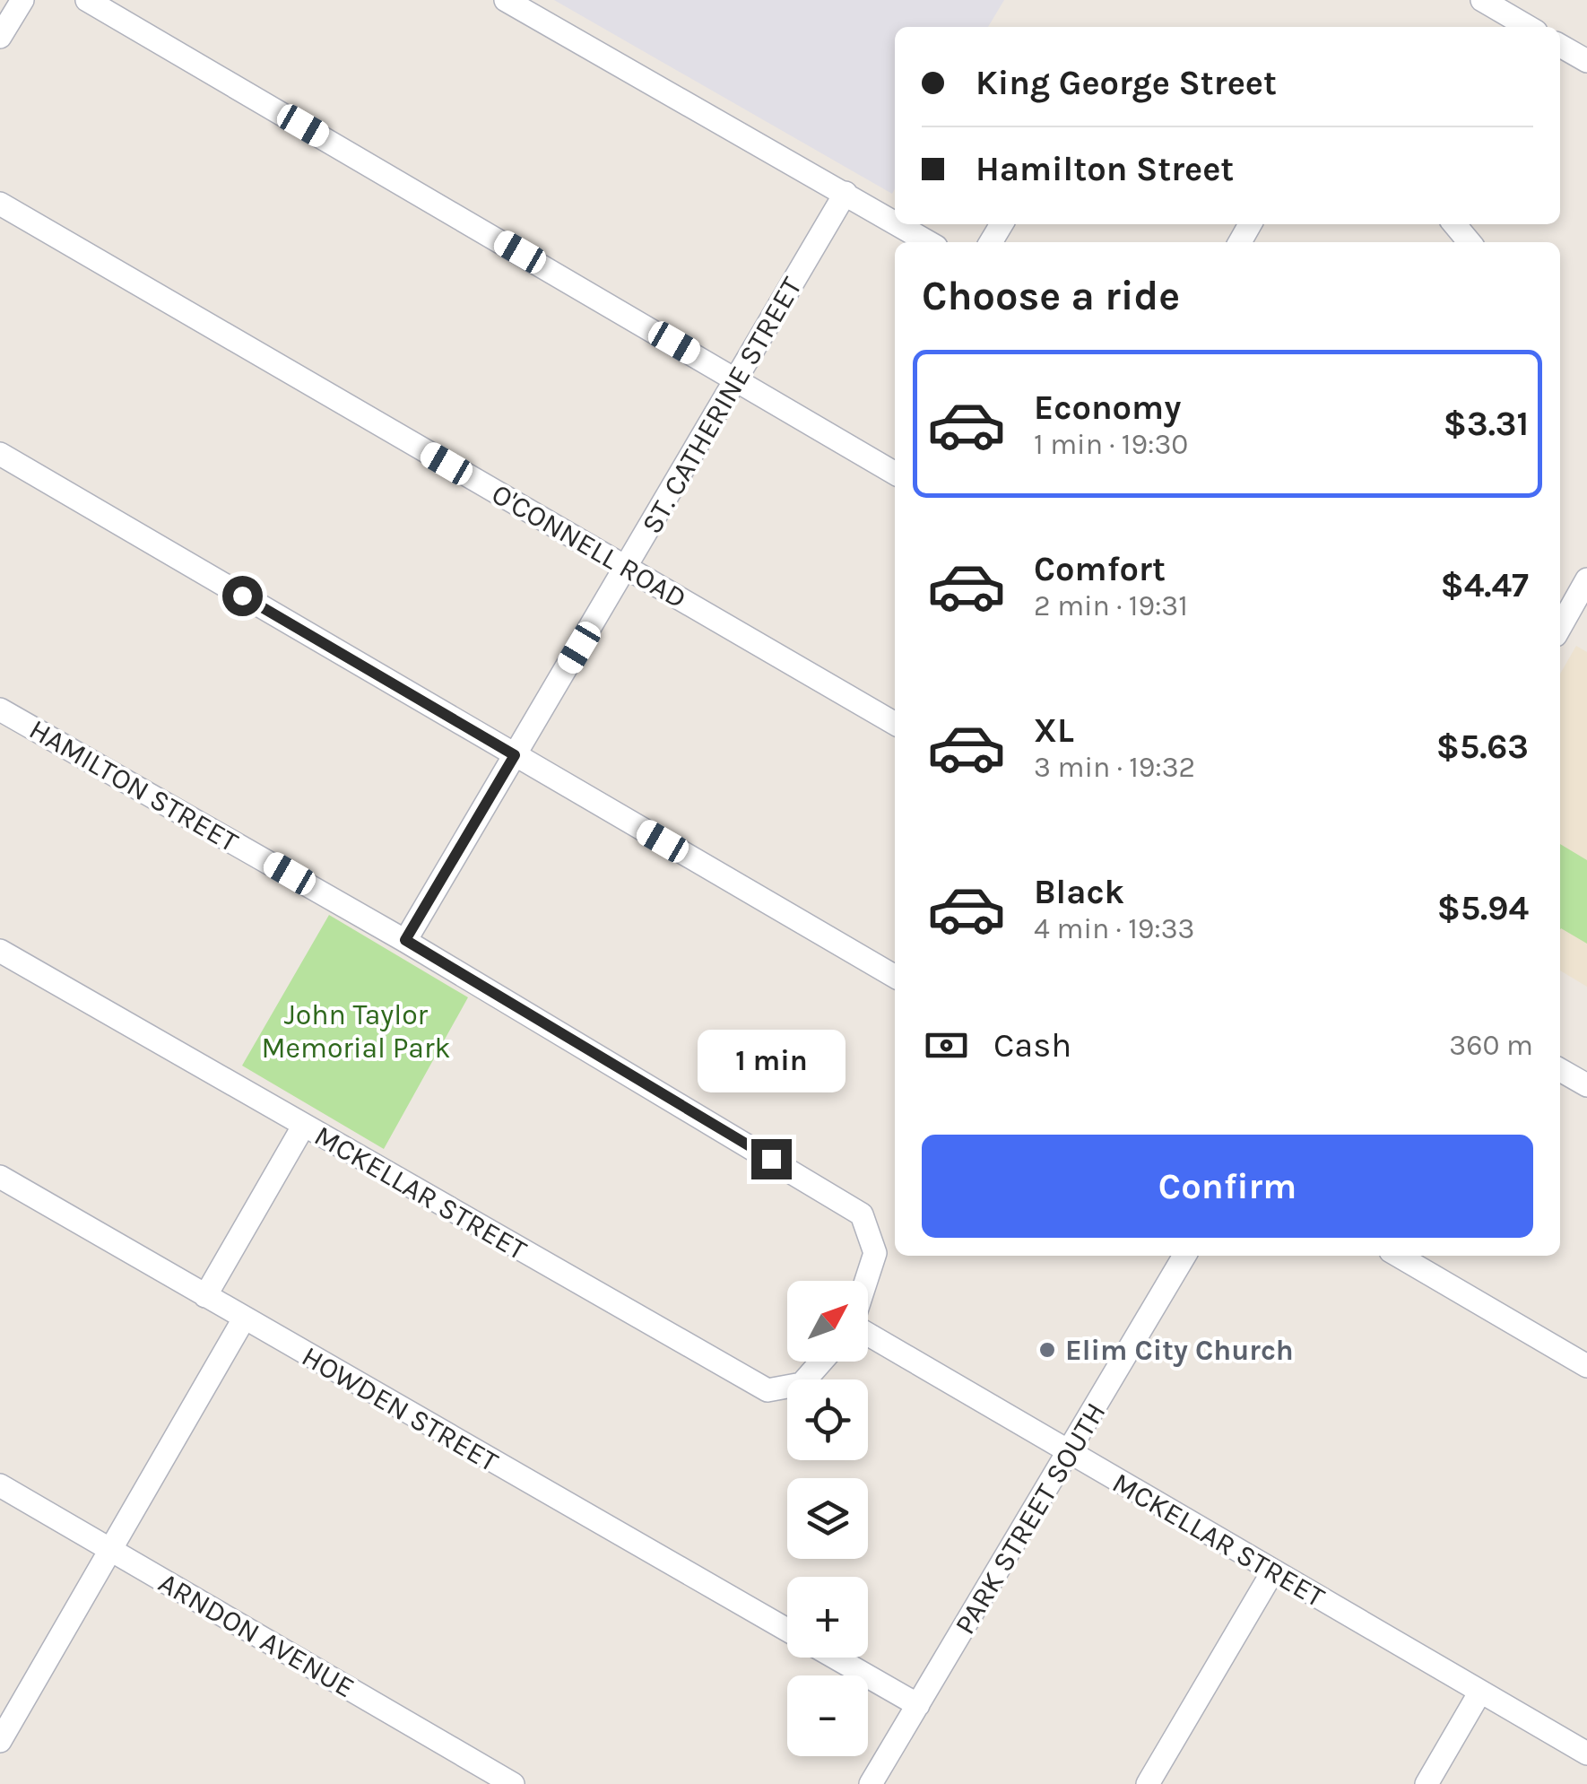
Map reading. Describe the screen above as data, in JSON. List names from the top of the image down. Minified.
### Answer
{"streets":{"street":["ST. CATHERINE STREET","O'CONNELL ROAD","HAMILTON STREET","MCKELLAR STREET","HOWDEN STREET","PARK STREET SOUTH","ARNDON AVENUE"]},"crossings":[["ST. CATHERINE STREET","O'CONNELL ROAD"],["ST. CATHERINE STREET","HAMILTON STREET"],["MCKELLAR STREET","PARK STREET SOUTH"],["HOWDEN STREET","PARK STREET SOUTH"]],"parks":["John Taylor Memorial Park"],"places":["Elim City Church"],"north":"top right","page":{"banner":["King George Street","Hamilton Street"],"heading":"Choose a ride","list":[{"name":"Economy","note":"1 min · 19:30","value":"$3.31"},{"name":"Comfort","note":"2 min · 19:31","value":"$4.47"},{"name":"XL","note":"3 min · 19:32","value":"$5.63"},{"name":"Black","note":"4 min · 19:33","value":"$5.94"}],"pay":["Cash","360 m"],"bubble":"1 min","buttons":"Confirm","map_buttons":["+","−"]}}
